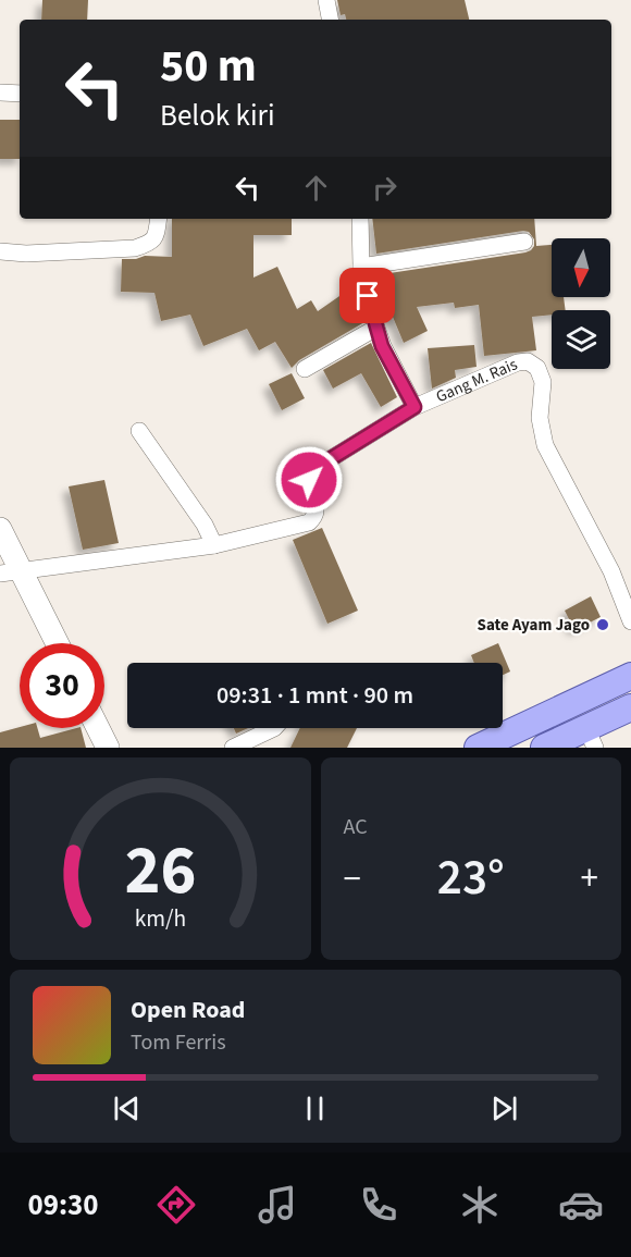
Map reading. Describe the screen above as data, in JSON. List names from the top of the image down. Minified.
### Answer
{"streets":{"street":["Gang M. Rais"]},"places":["Sate Ayam Jago"],"north":"bottom","page":{"turn":["50 m","Belok kiri"],"limit":"30","trip":"09:31 · 1 mnt · 90 m","tile":"AC","heat":["−","23°","+"],"song":["Open Road","Tom Ferris"],"tabs":"09:30","gauge":["26","km/h"]}}
